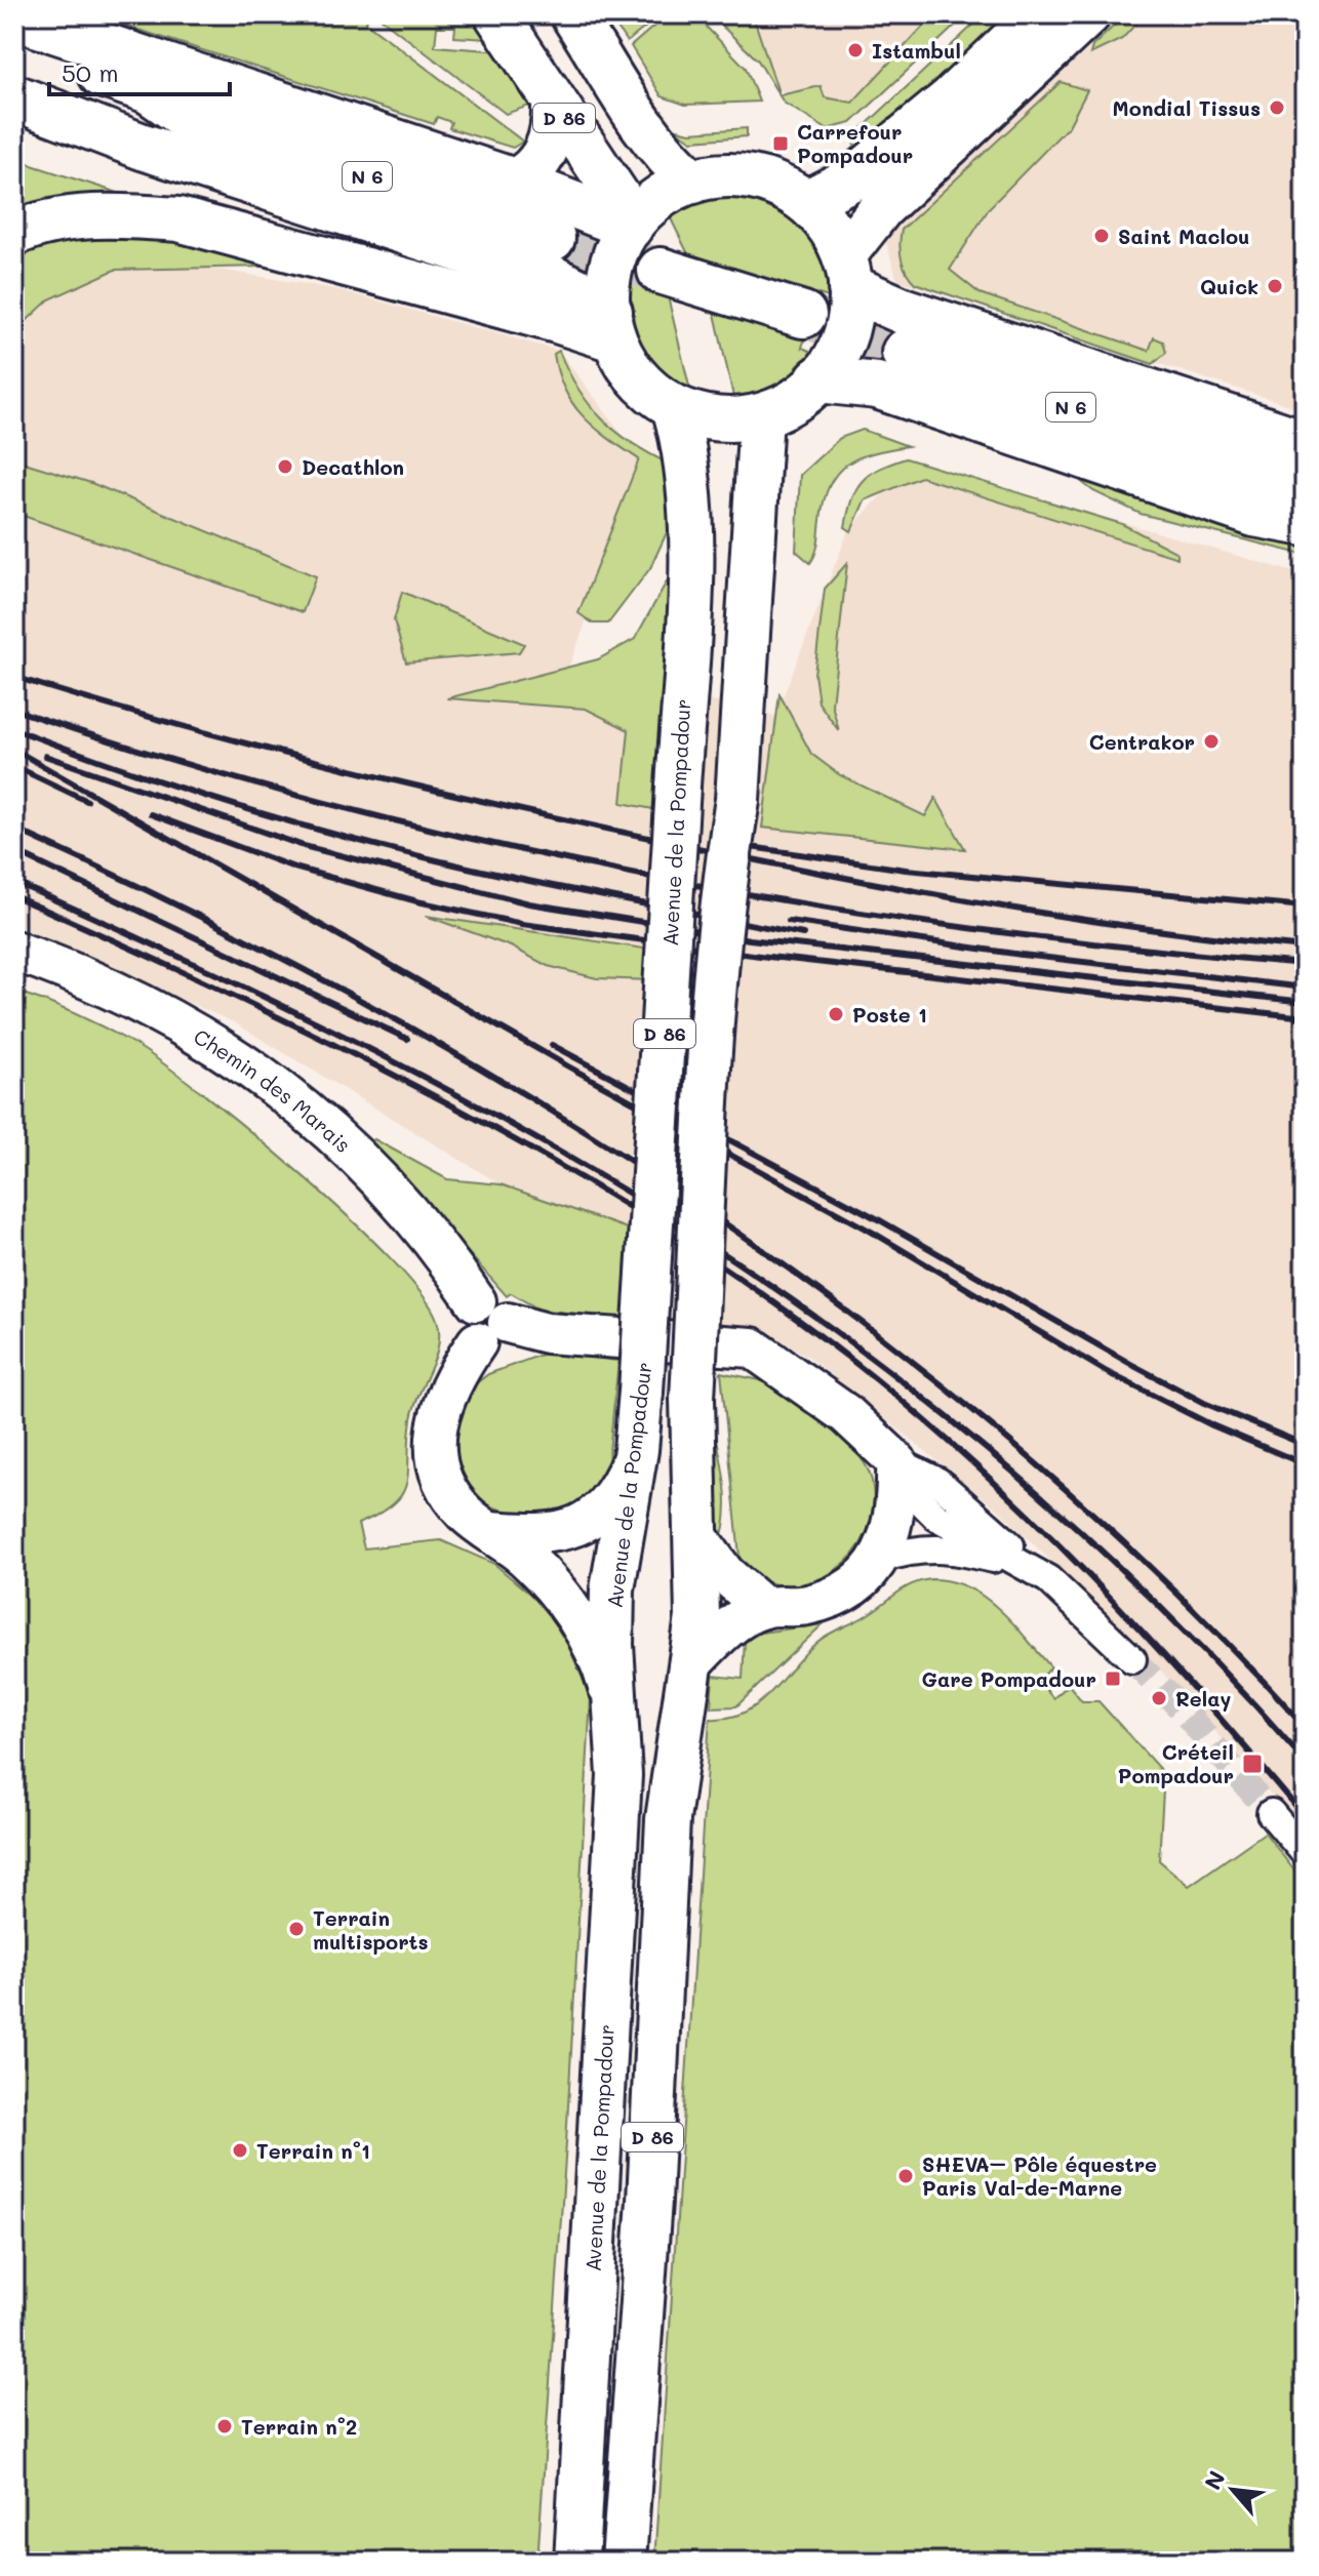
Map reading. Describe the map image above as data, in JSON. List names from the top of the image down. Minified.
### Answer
{"streets":{"highway":["N 6"],"main road":["D 86","Avenue de la Pompadour"],"street":["Chemin des Marais"]},"crossings":[["D 86","Avenue de la Pompadour"]],"places":{"other":["Istambul","Mondial Tissus","Saint Maclou","Quick","Decathlon","Centrakor","Poste 1","Relay","Terrain multisports","Terrain n°1","SHEVA– Pôle équestre Paris Val-de-Marne","Terrain n°2"],"transit":["Carrefour Pompadour","Gare Pompadour","Créteil Pompadour"]},"scale_bar":"50 m","north":"top left"}
